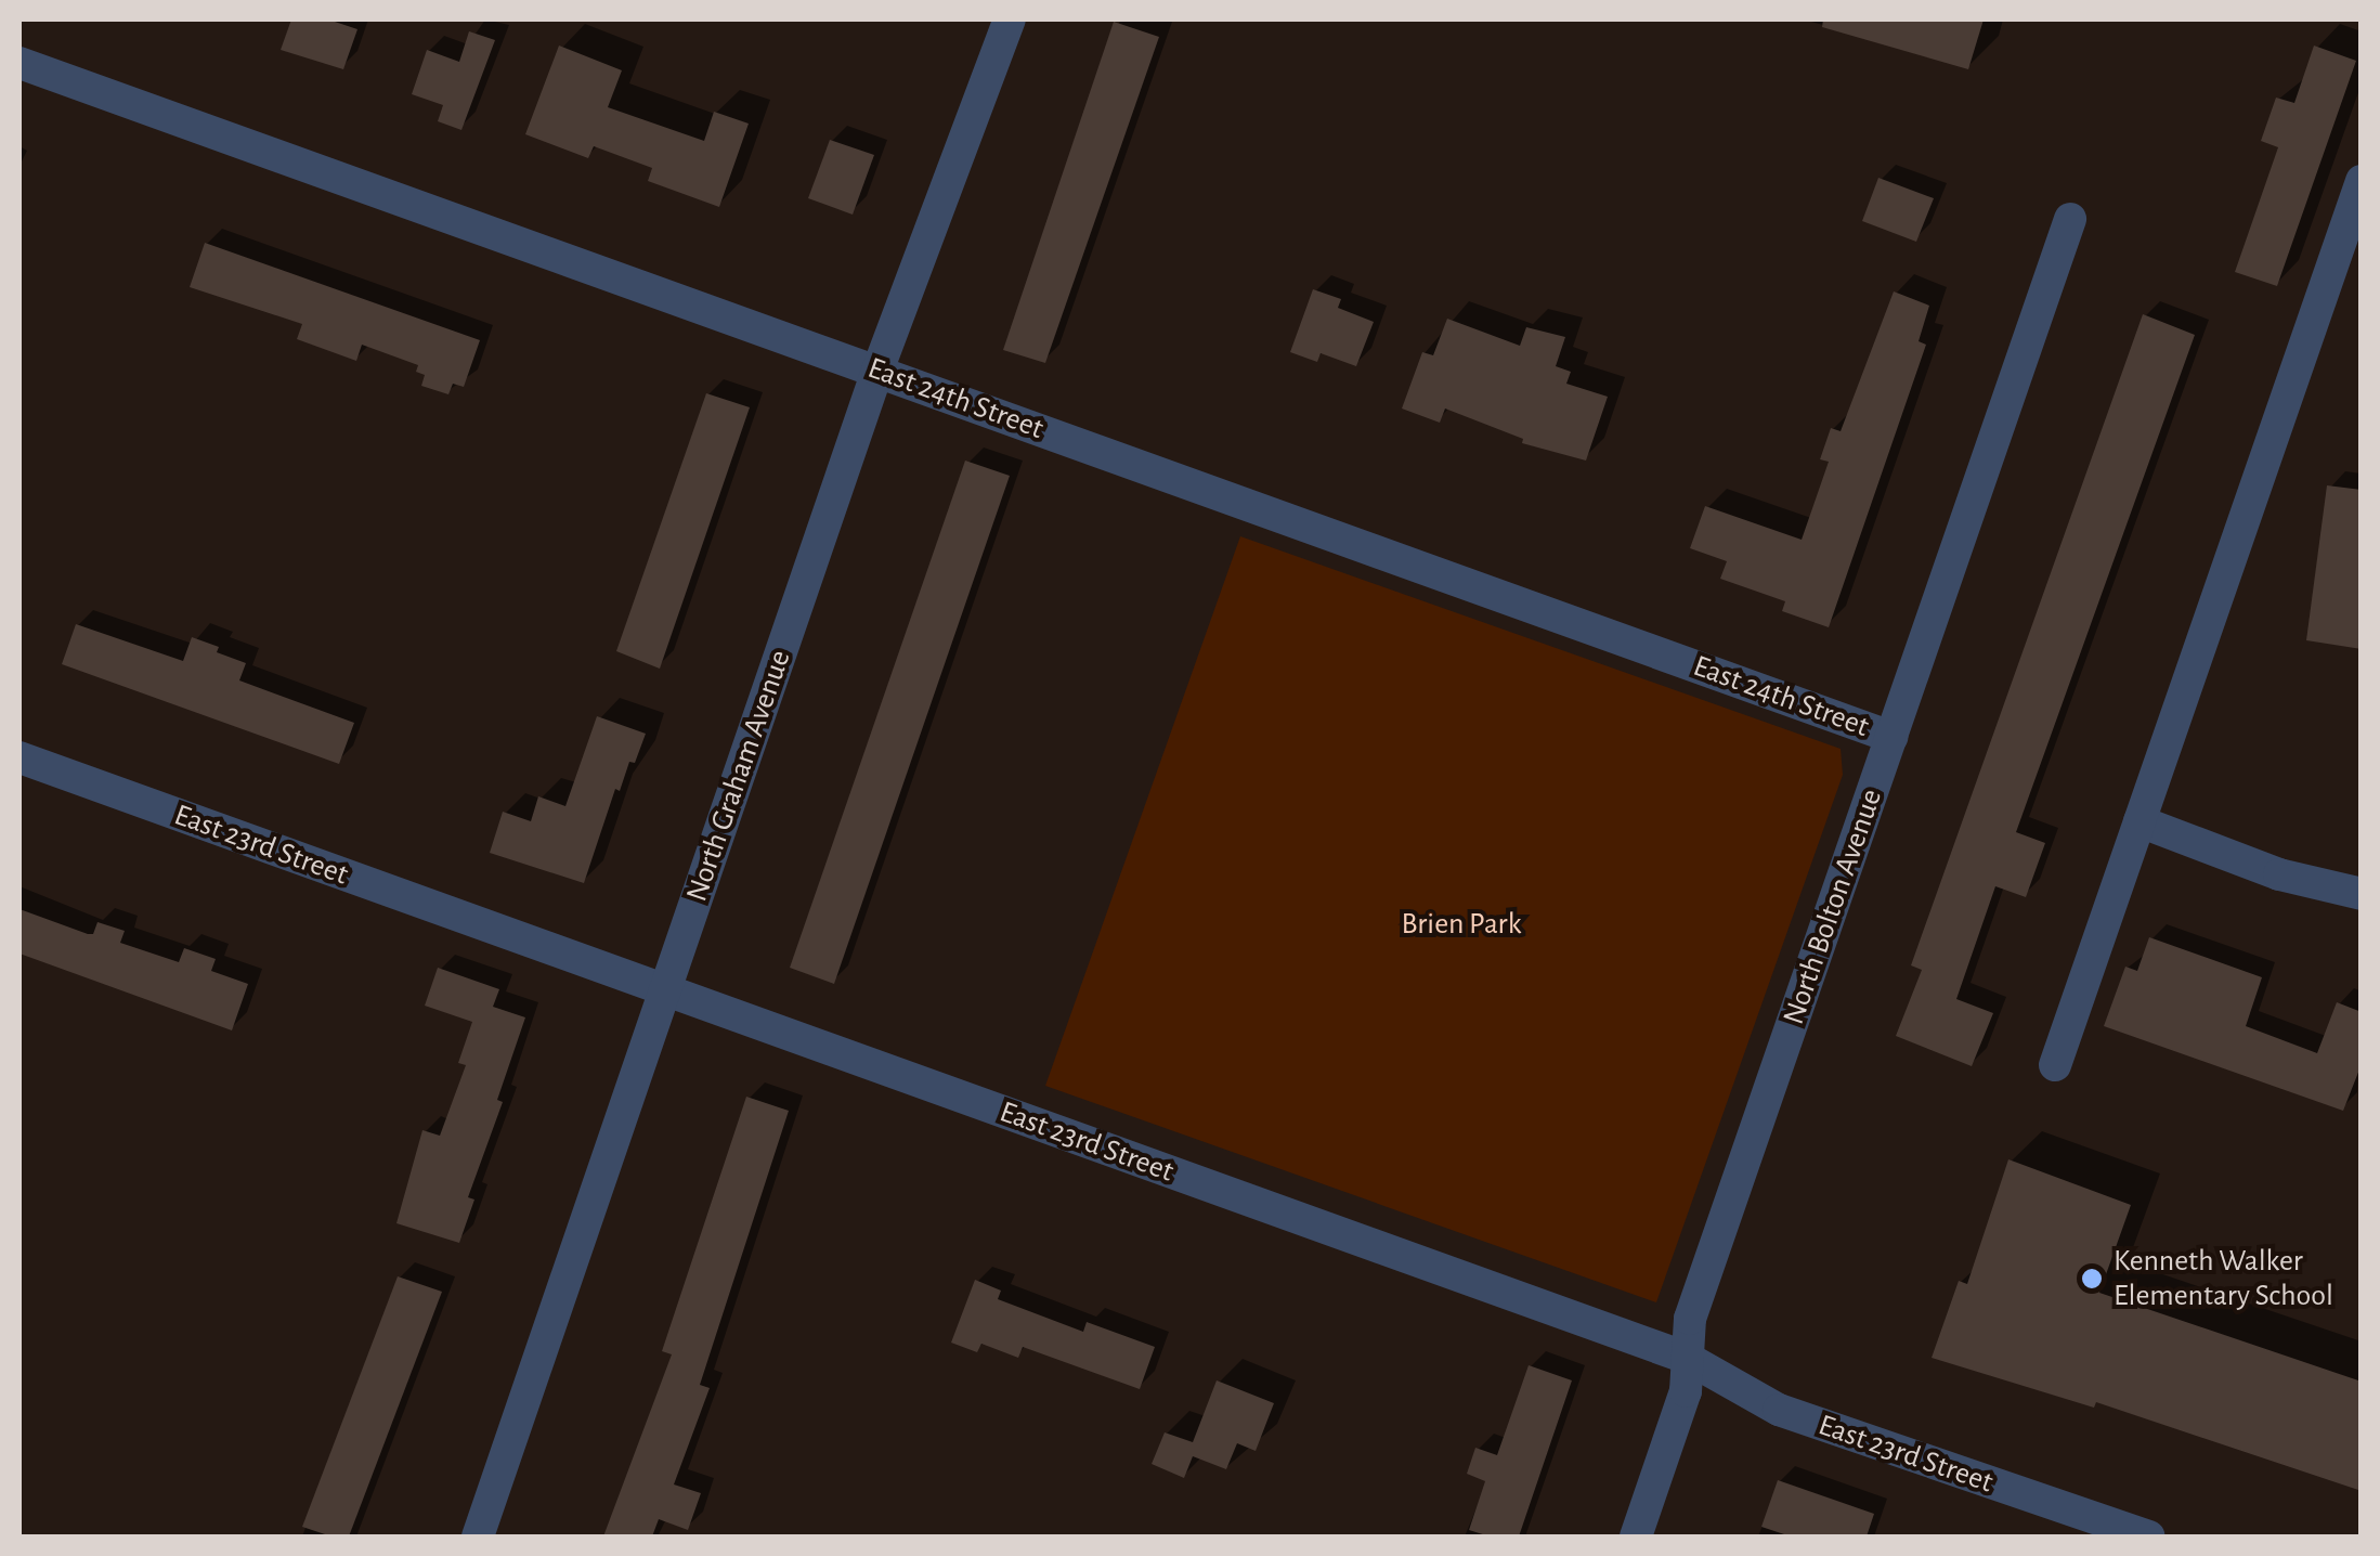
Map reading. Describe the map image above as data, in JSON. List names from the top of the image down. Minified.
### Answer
{"streets":{"street":["East 24th Street","North Graham Avenue","East 23rd Street","North Bolton Avenue"]},"crossings":[["East 24th Street","North Graham Avenue"],["East 24th Street","North Bolton Avenue"],["North Graham Avenue","East 23rd Street"],["East 23rd Street","North Bolton Avenue"]],"parks":["Brien Park"],"places":["Kenneth Walker Elementary School"]}
